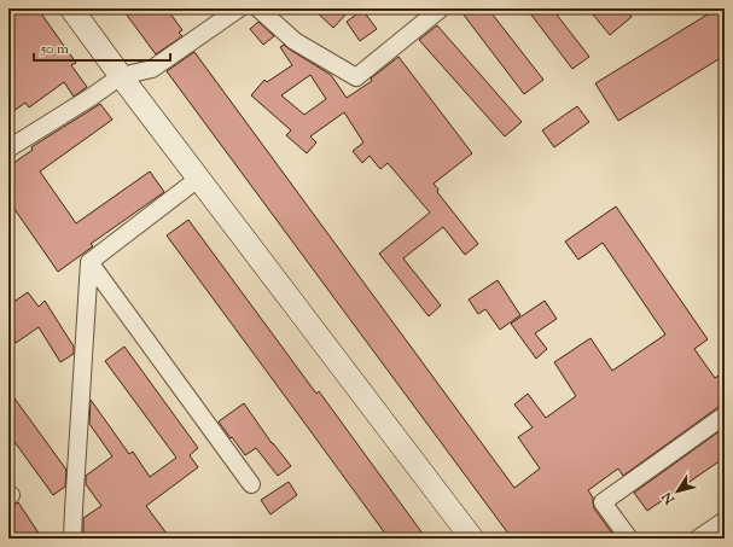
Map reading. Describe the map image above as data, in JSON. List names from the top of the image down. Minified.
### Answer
{"scale_bar":"50 m","north":"bottom left"}
